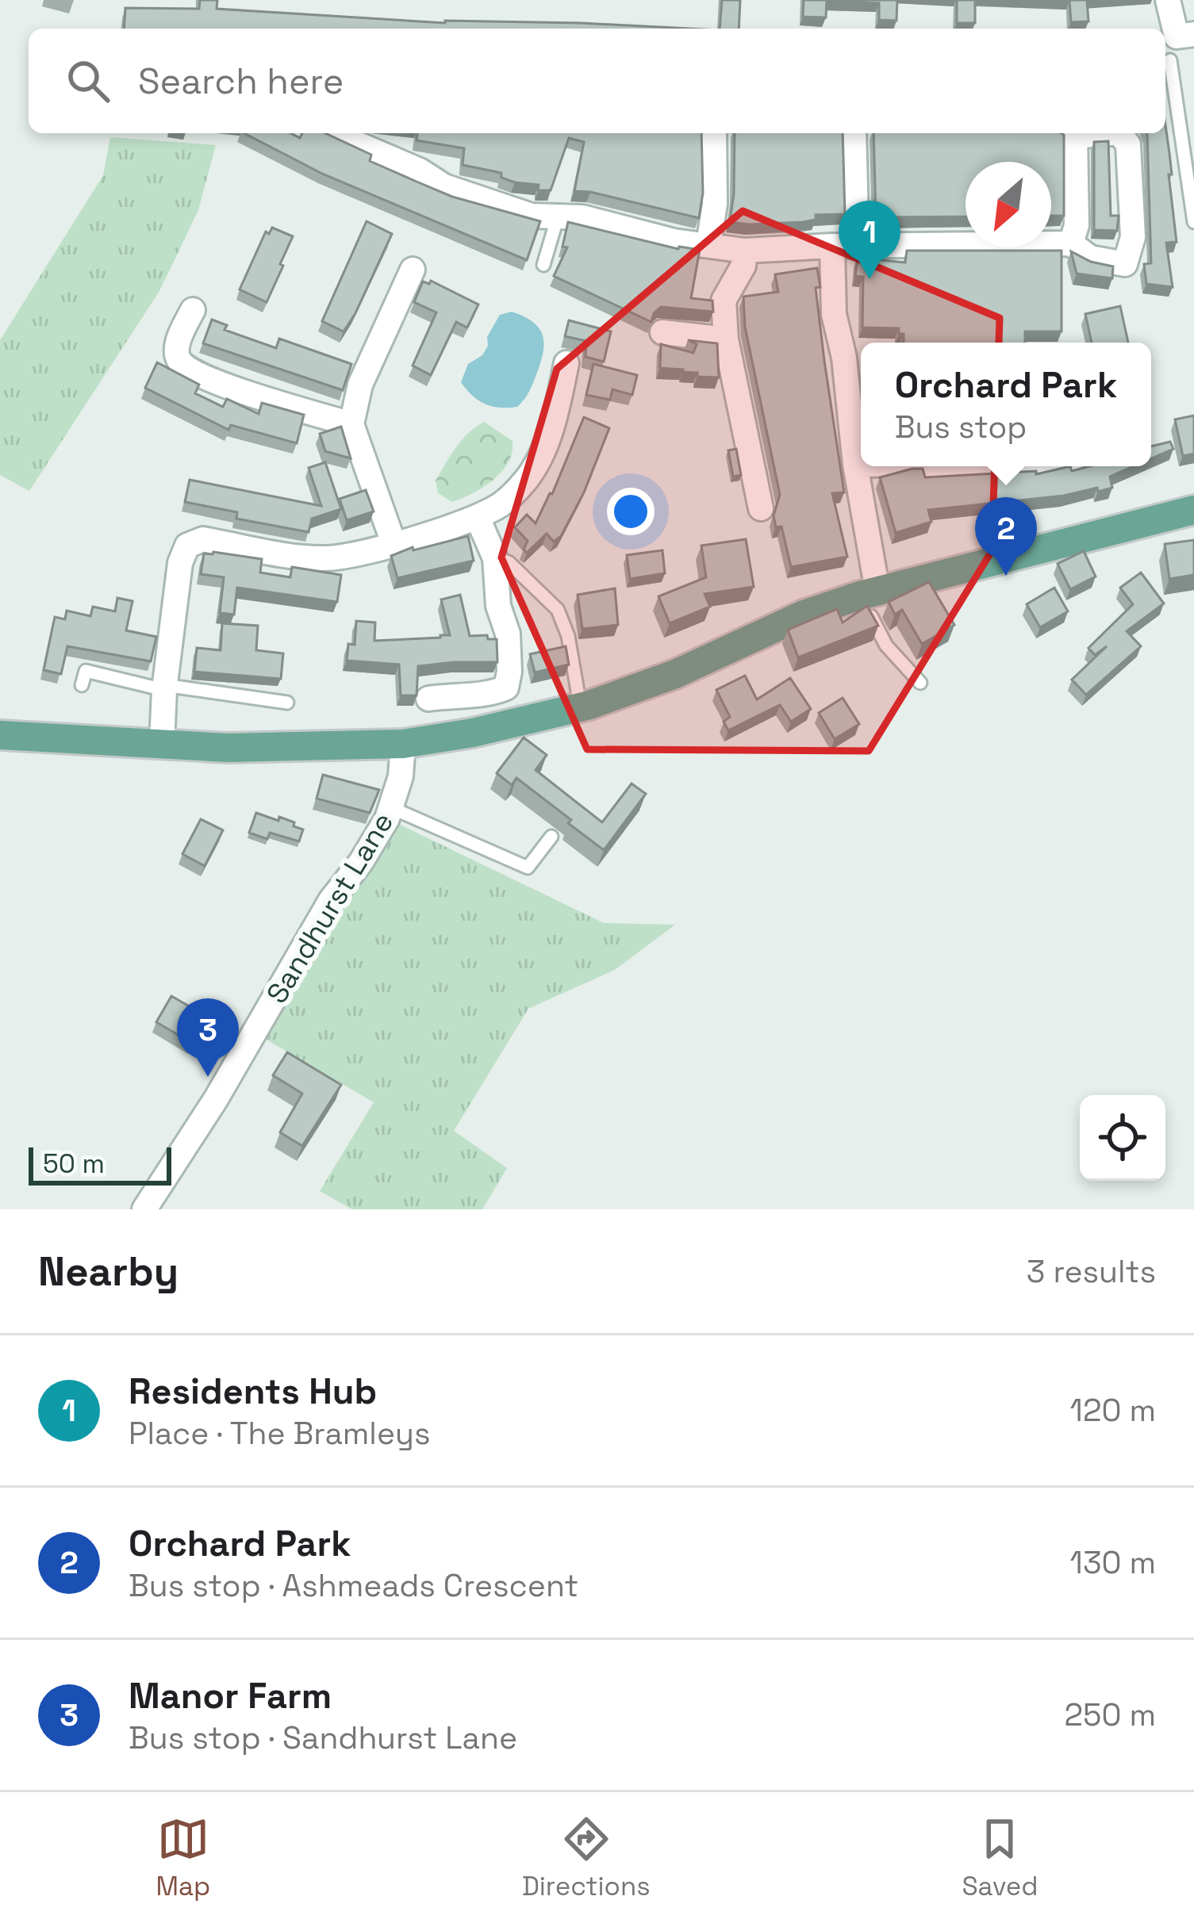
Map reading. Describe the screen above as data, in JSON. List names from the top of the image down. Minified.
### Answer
{"streets":{"street":["Sandhurst Lane"]},"scale_bar":"50 m","north":"bottom left","page":{"search":"Search here","pins":["1","2","3"],"popup":["Orchard Park","Bus stop"],"scale":"50 m","heading":["Nearby","3 results"],"list":[{"mark":"1","name":"Residents Hub","note":"Place · The Bramleys","value":"120 m"},{"mark":"2","name":"Orchard Park","note":"Bus stop · Ashmeads Crescent","value":"130 m"},{"mark":"3","name":"Manor Farm","note":"Bus stop · Sandhurst Lane","value":"250 m"}],"nav":["Map","Directions","Saved"]}}
